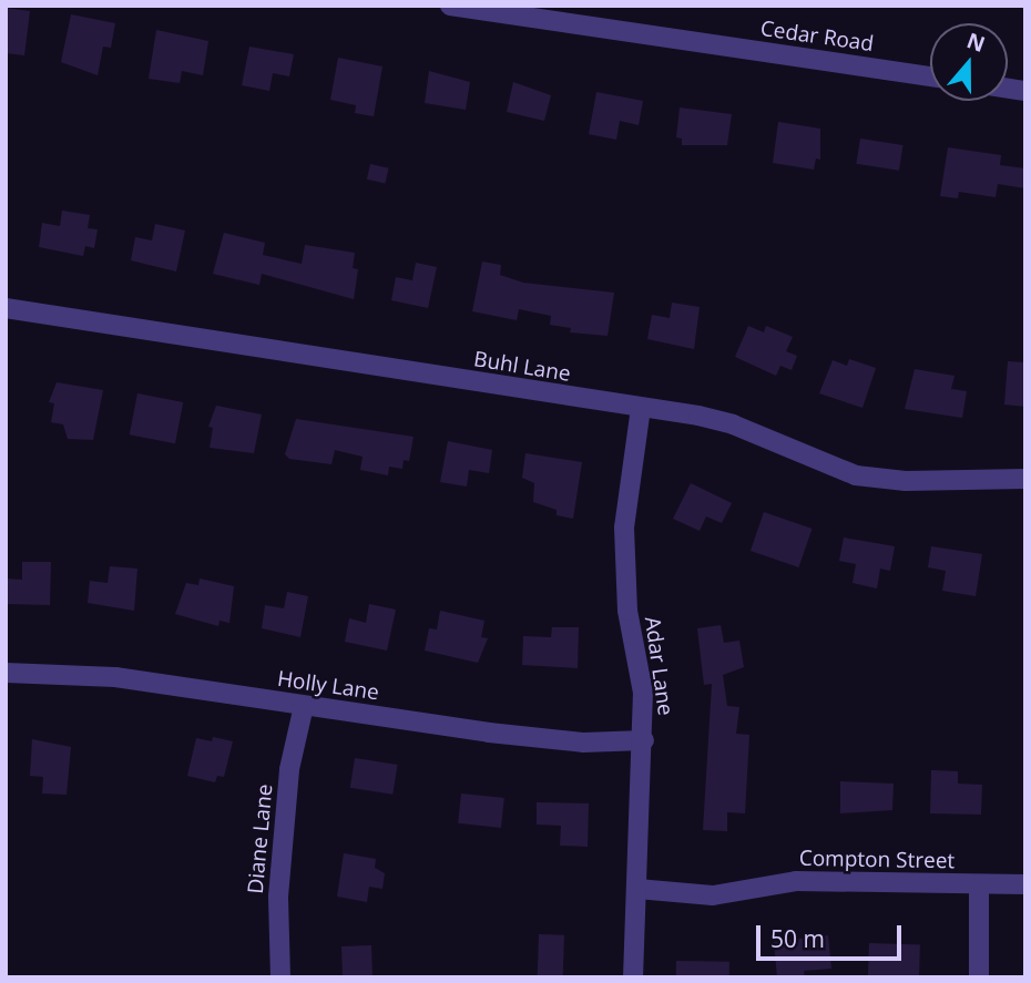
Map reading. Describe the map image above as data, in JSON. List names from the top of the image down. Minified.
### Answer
{"streets":{"street":["Cedar Road","Buhl Lane","Adar Lane","Holly Lane","Diane Lane","Compton Street"]},"crossings":[["Buhl Lane","Adar Lane"],["Adar Lane","Holly Lane"],["Adar Lane","Compton Street"],["Holly Lane","Diane Lane"]],"scale_bar":"50 m","north":"top"}
